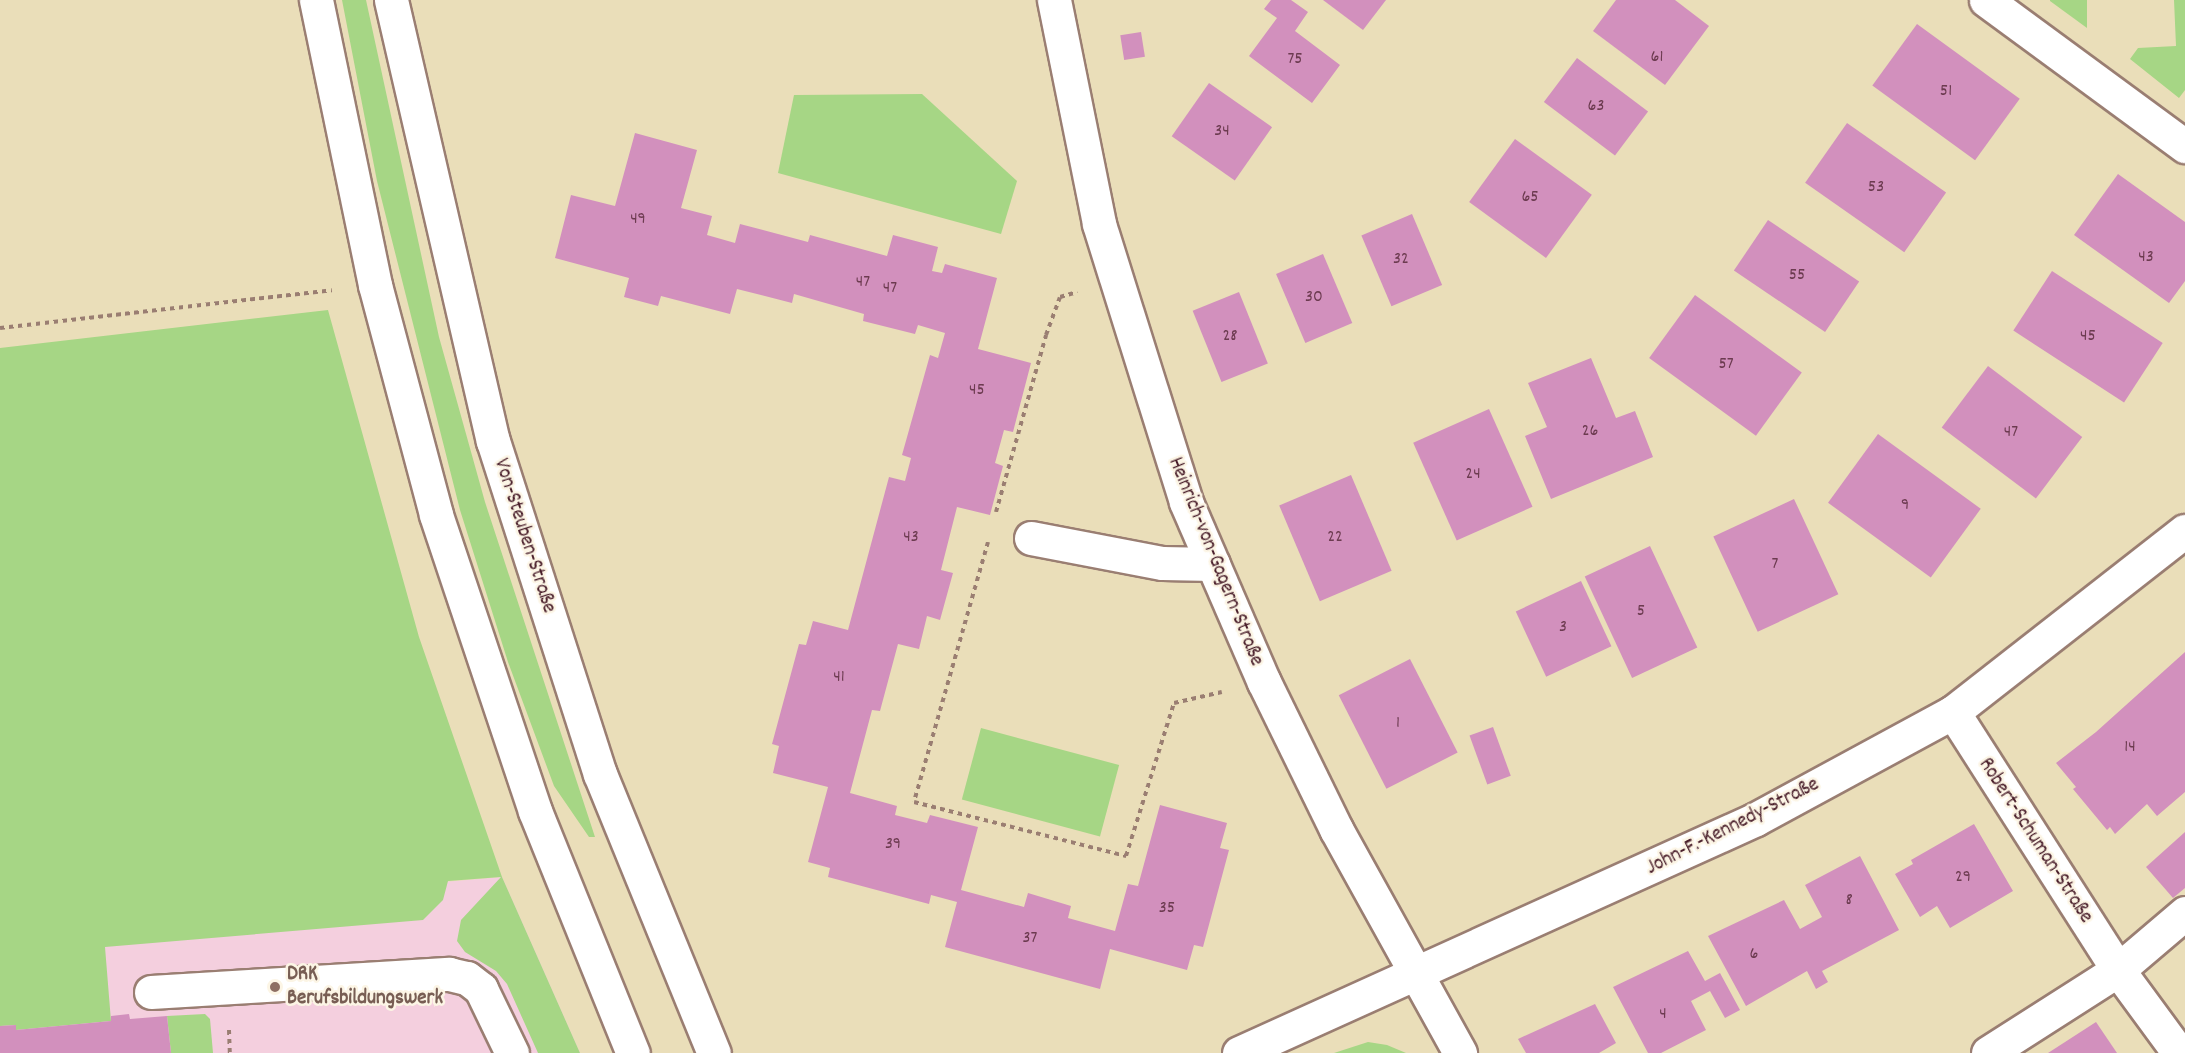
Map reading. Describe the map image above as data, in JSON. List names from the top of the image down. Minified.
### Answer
{"streets":{"street":["Von-Steuben-Straße","Heinrich-von-Gagern-Straße","John-F.-Kennedy-Straße","Robert-Schuman-Straße"]},"crossings":[["Heinrich-von-Gagern-Straße","John-F.-Kennedy-Straße"],["John-F.-Kennedy-Straße","Robert-Schuman-Straße"]],"places":["DRK Berufsbildungswerk"],"house_numbers":["61","75","51","63","34","53","65","49","43","32","55","47","47","30","28","45","57","45","26","47","24","9","43","22","7","5","3","41","1","14","39","29","8","35","37","6","4"]}
